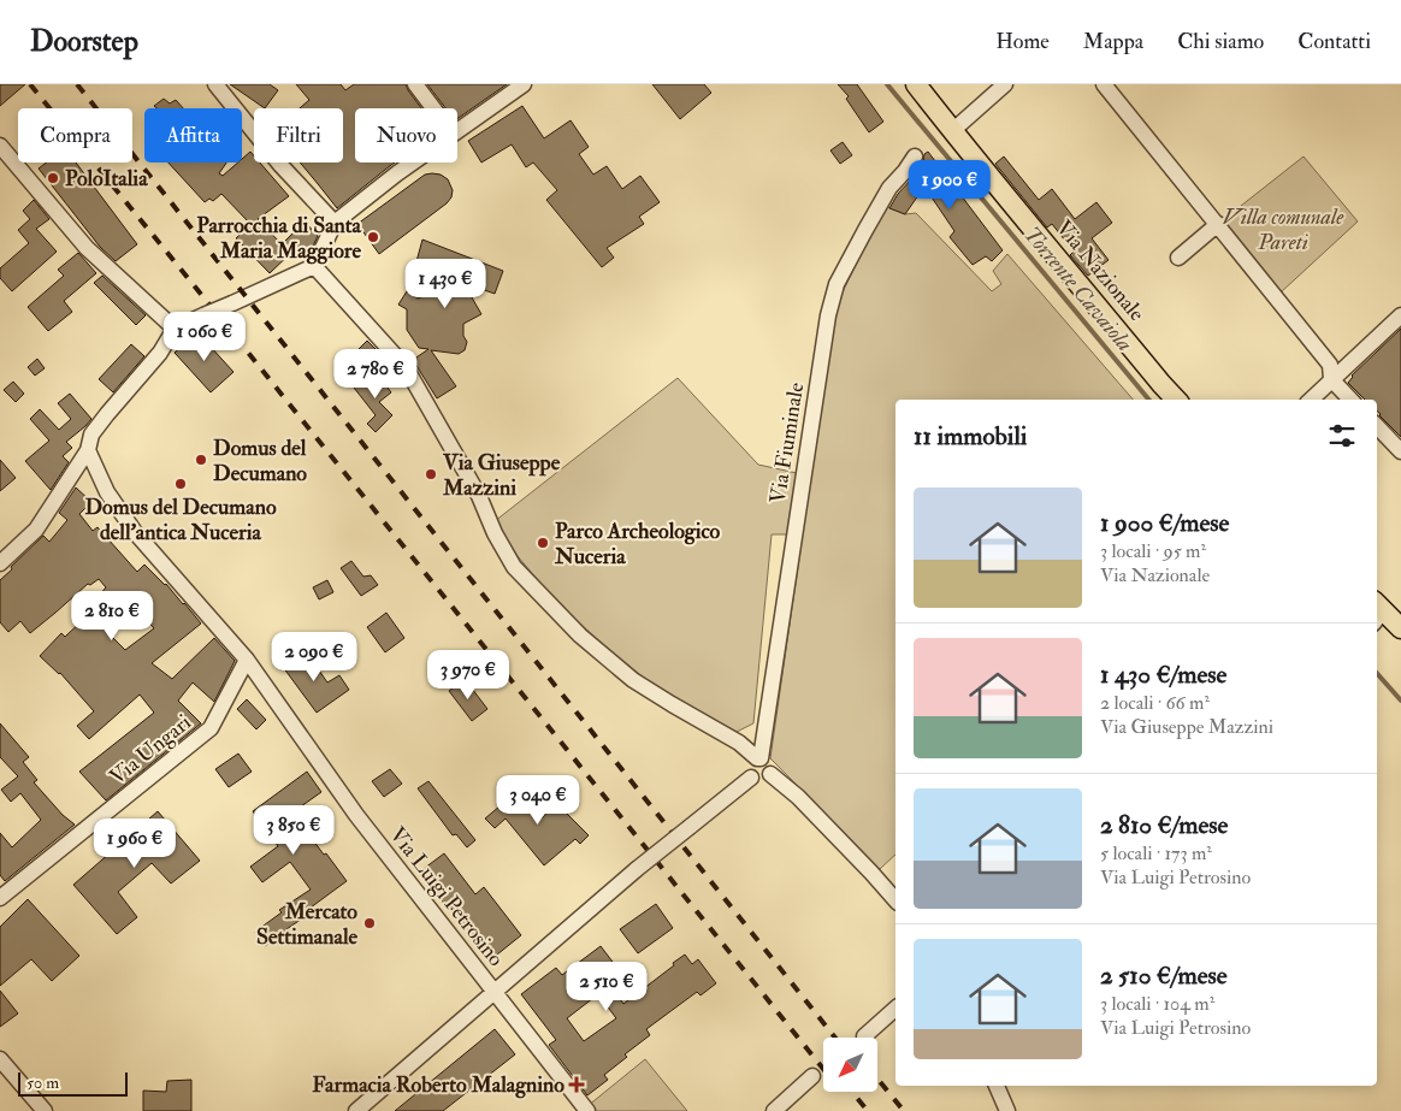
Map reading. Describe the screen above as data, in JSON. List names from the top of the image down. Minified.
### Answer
{"streets":{"main road":["Via Nazionale"],"street":["Via Fiuminale","Via Ungari","Via Luigi Petrosino"]},"crossings":[["Via Ungari","Via Luigi Petrosino"]],"water":["Torrente Cavaiola"],"parks":["Villa comunale Pareti"],"places":{"other":["PoloItalia","Parrocchia di Santa Maria Maggiore","Domus del Decumano","Via Giuseppe Mazzini","Domus del Decumano dell'antica Nuceria","Parco Archeologico Nuceria","Mercato Settimanale"],"health":["Farmacia Roberto Malagnino"]},"scale_bar":"50 m","north":"bottom left","page":{"header":"Doorstep","nav":["Home","Mappa","Chi siamo","Contatti"],"chip":["Compra","Affitta","Filtri","Nuovo"],"price":["1 900 €","1 430 €","1 060 €","2 780 €","2 810 €","2 090 €","3 970 €","3 040 €","3 850 €","1 960 €","2 510 €"],"heading":"11 immobili","list":[{"name":"1 900 €/mese","note":"3 locali · 95 m² · Via Nazionale"},{"name":"1 430 €/mese","note":"2 locali · 66 m² · Via Giuseppe Mazzini"},{"name":"2 810 €/mese","note":"5 locali · 173 m² · Via Luigi Petrosino"},{"name":"2 510 €/mese","note":"3 locali · 104 m² · Via Luigi Petrosino"}],"scale":"50 m"}}
